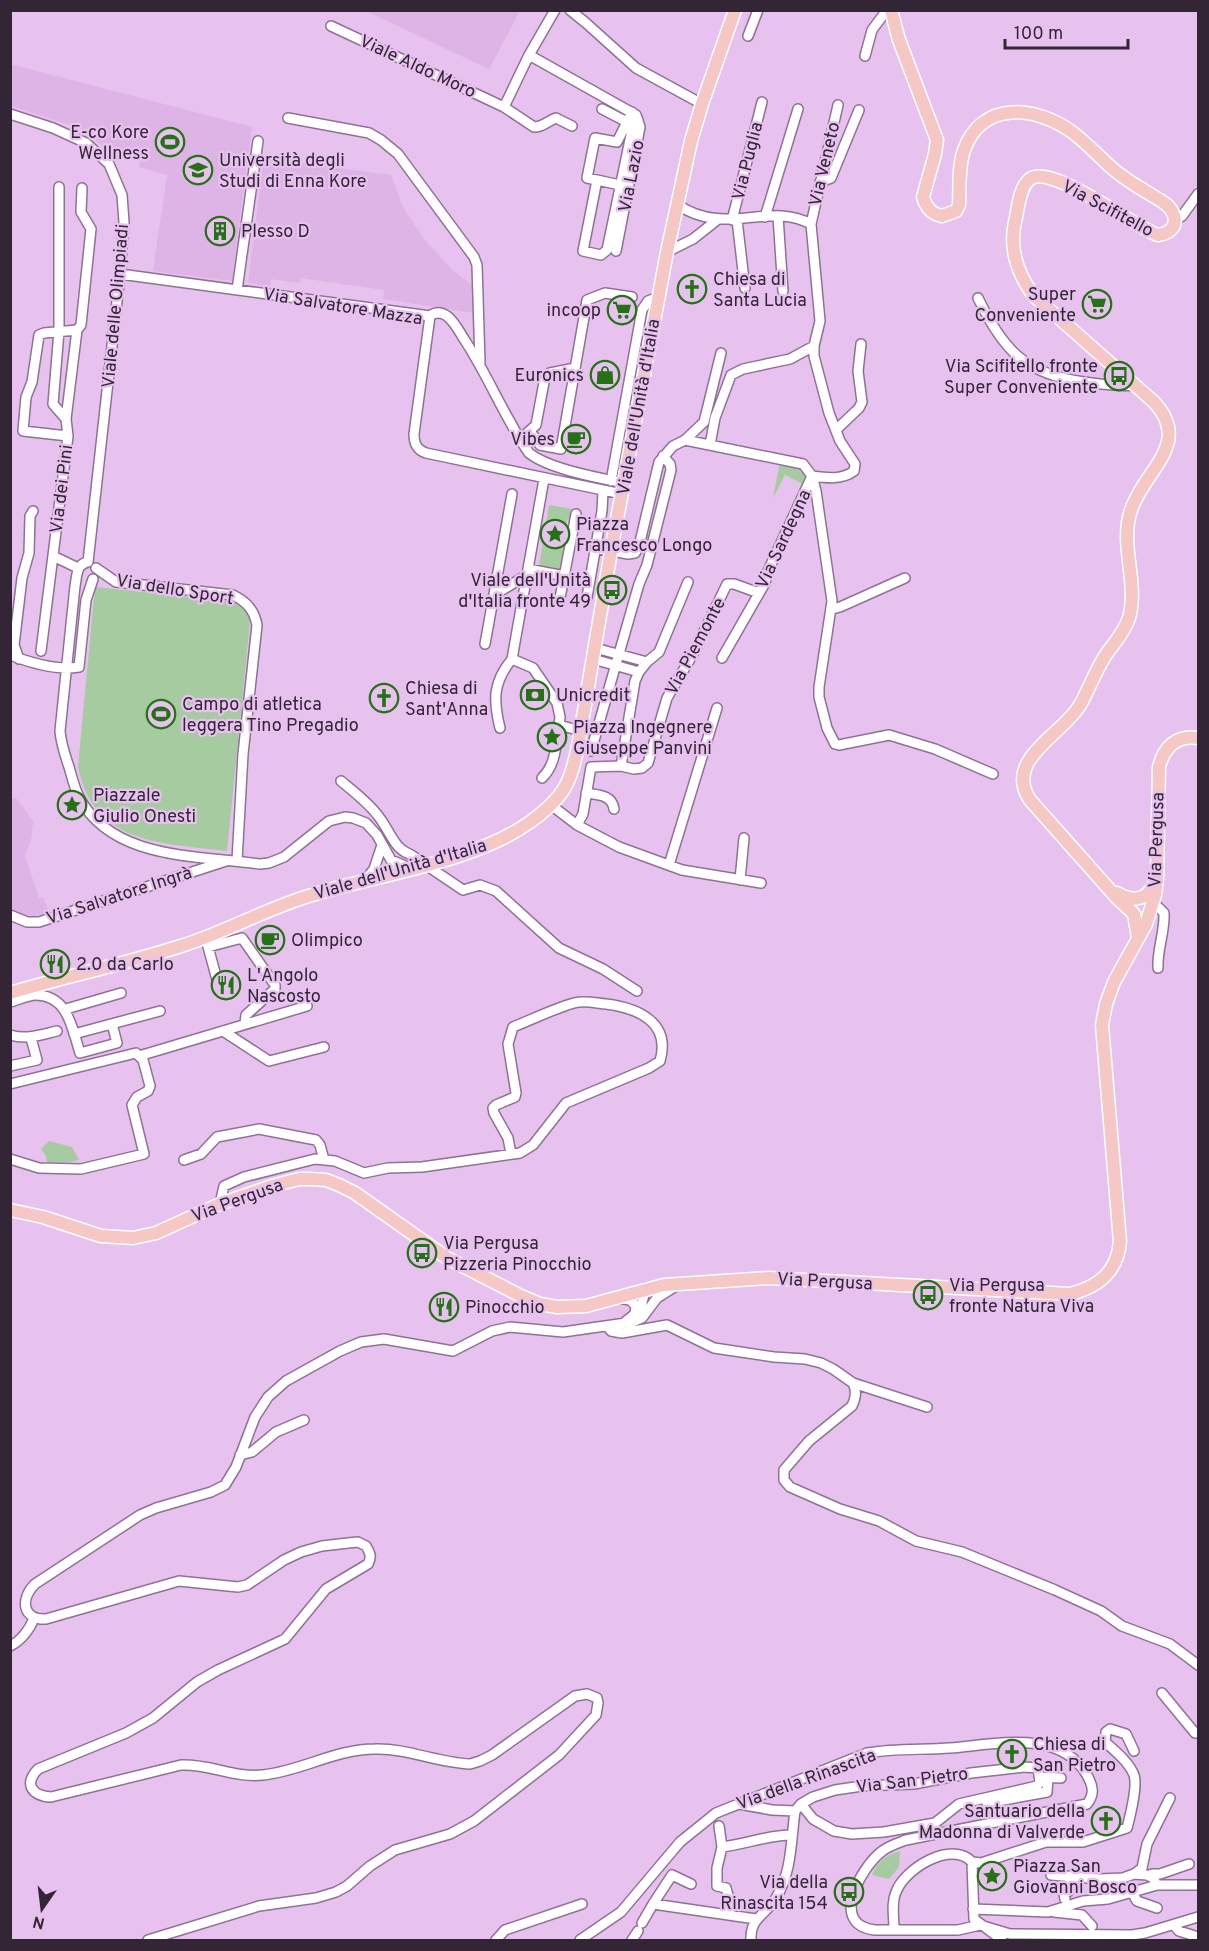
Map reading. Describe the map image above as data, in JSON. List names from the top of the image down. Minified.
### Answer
{"streets":{"main road":["Via Scifitello","Viale dell'Unità d'Italia","Via Pergusa"],"street":["Viale Aldo Moro","Via Puglia","Via Veneto","Via Lazio","Viale delle Olimpiadi","Via Salvatore Mazza","Via dei Pini","Via Sardegna","Via dello Sport","Via Piemonte","Via Salvatore Ingrà","Via della Rinascita","Via San Pietro"]},"crossings":[["Via Puglia","Via Veneto"],["Via Veneto","Viale dell'Unità d'Italia"],["Via Veneto","Via Sardegna"],["Viale delle Olimpiadi","Via Salvatore Mazza"],["Viale delle Olimpiadi","Via dello Sport"],["Via Salvatore Mazza","Viale dell'Unità d'Italia"],["Via Sardegna","Via Piemonte"],["Via dello Sport","Via Salvatore Ingrà"]],"places":{"sports":["E-co Kore Wellness","Campo di atletica leggera Tino Pregadio"],"school or university":["Università degli Studi di Enna Kore"],"building":["Plesso D"],"church":["Chiesa di Santa Lucia","Chiesa di Sant'Anna","Chiesa di San Pietro","Santuario della Madonna di Valverde"],"supermarket":["Super Conveniente","incoop"],"shop":["Euronics"],"bus stop":["Via Scifitello fronte Super Conveniente","Viale dell'Unità d'Italia fronte 49","Via Pergusa Pizzeria Pinocchio","Via Pergusa fronte Natura Viva","Via della Rinascita 154"],"cafe":["Vibes","Olimpico"],"place":["Piazza Francesco Longo","Piazza Ingegnere Giuseppe Panvini","Piazzale Giulio Onesti","Piazza San Giovanni Bosco"],"bank":["Unicredit"],"restaurant":["2.0 da Carlo","L'Angolo Nascosto","Pinocchio"]},"scale_bar":"100 m","north":"bottom"}
